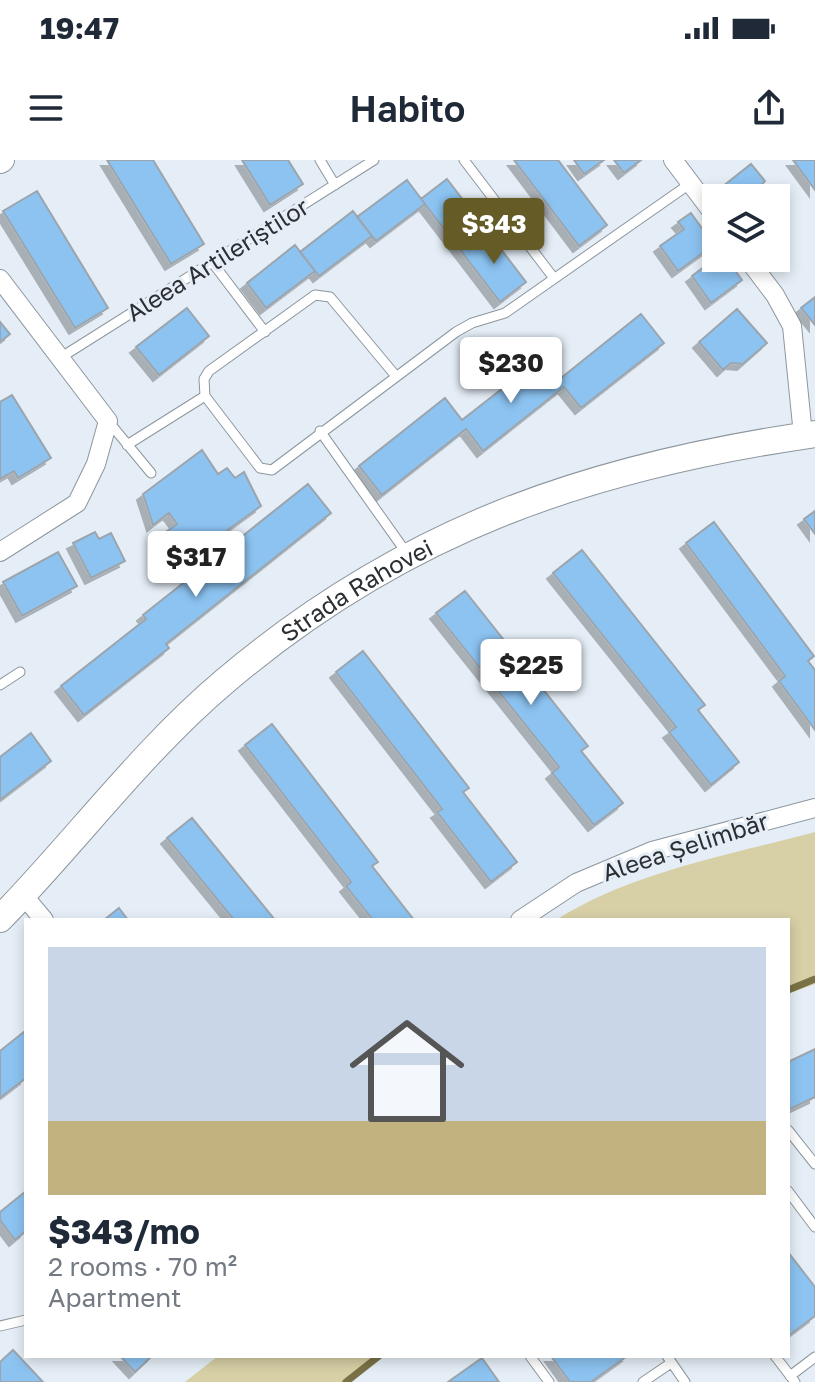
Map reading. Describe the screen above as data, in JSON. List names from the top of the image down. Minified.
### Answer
{"streets":{"main road":["Strada Rahovei"],"street":["Aleea Șelimbăr"],"lane":["Aleea Artileriștilor"]},"page":{"status":"19:47","header":"Habito","price":["$343","$230","$317","$225"],"list":[{"name":"$343/mo","note":"2 rooms · 70 m² · Apartment"}]}}
